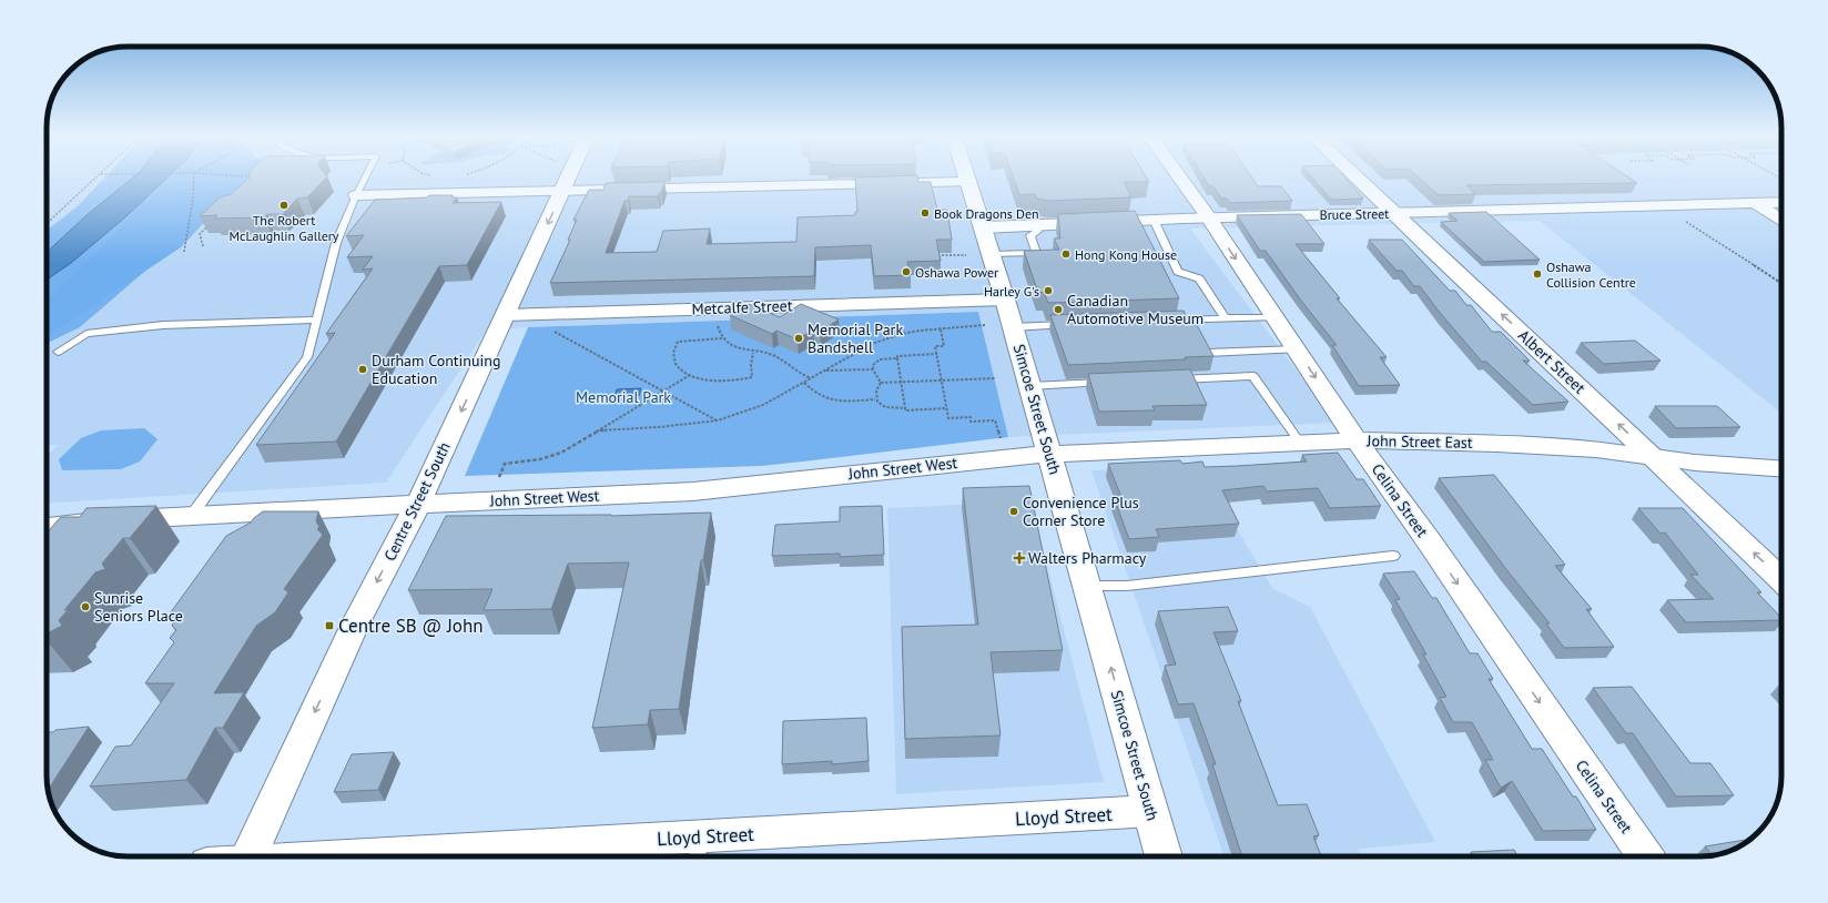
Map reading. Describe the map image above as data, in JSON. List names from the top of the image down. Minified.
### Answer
{"streets":{"street":["Bruce Street","Metcalfe Street","Albert Street","Simcoe Street South","John Street East","John Street West","Celina Street","Centre Street South","Lloyd Street"]},"crossings":[["Bruce Street","Albert Street"],["Bruce Street","Simcoe Street South"],["Bruce Street","Celina Street"],["Metcalfe Street","Simcoe Street South"],["Metcalfe Street","Centre Street South"],["Albert Street","John Street East"],["Simcoe Street South","John Street East"],["Simcoe Street South","John Street West"],["Simcoe Street South","Lloyd Street"],["John Street East","John Street West"],["John Street East","Celina Street"],["John Street West","Centre Street South"]],"one_way":["Albert Street","Celina Street","Centre Street South"],"parks":["Memorial Park"],"places":{"other":["The Robert McLaughlin Gallery","Book Dragons Den","Hong Kong House","Oshawa Power","Oshawa Collision Centre","Harley G's","Canadian Automotive Museum","Memorial Park Bandshell","Durham Continuing Education","Convenience Plus Corner Store","Sunrise Seniors Place"],"health":["Walters Pharmacy"],"transit":["Centre SB @ John"]}}
